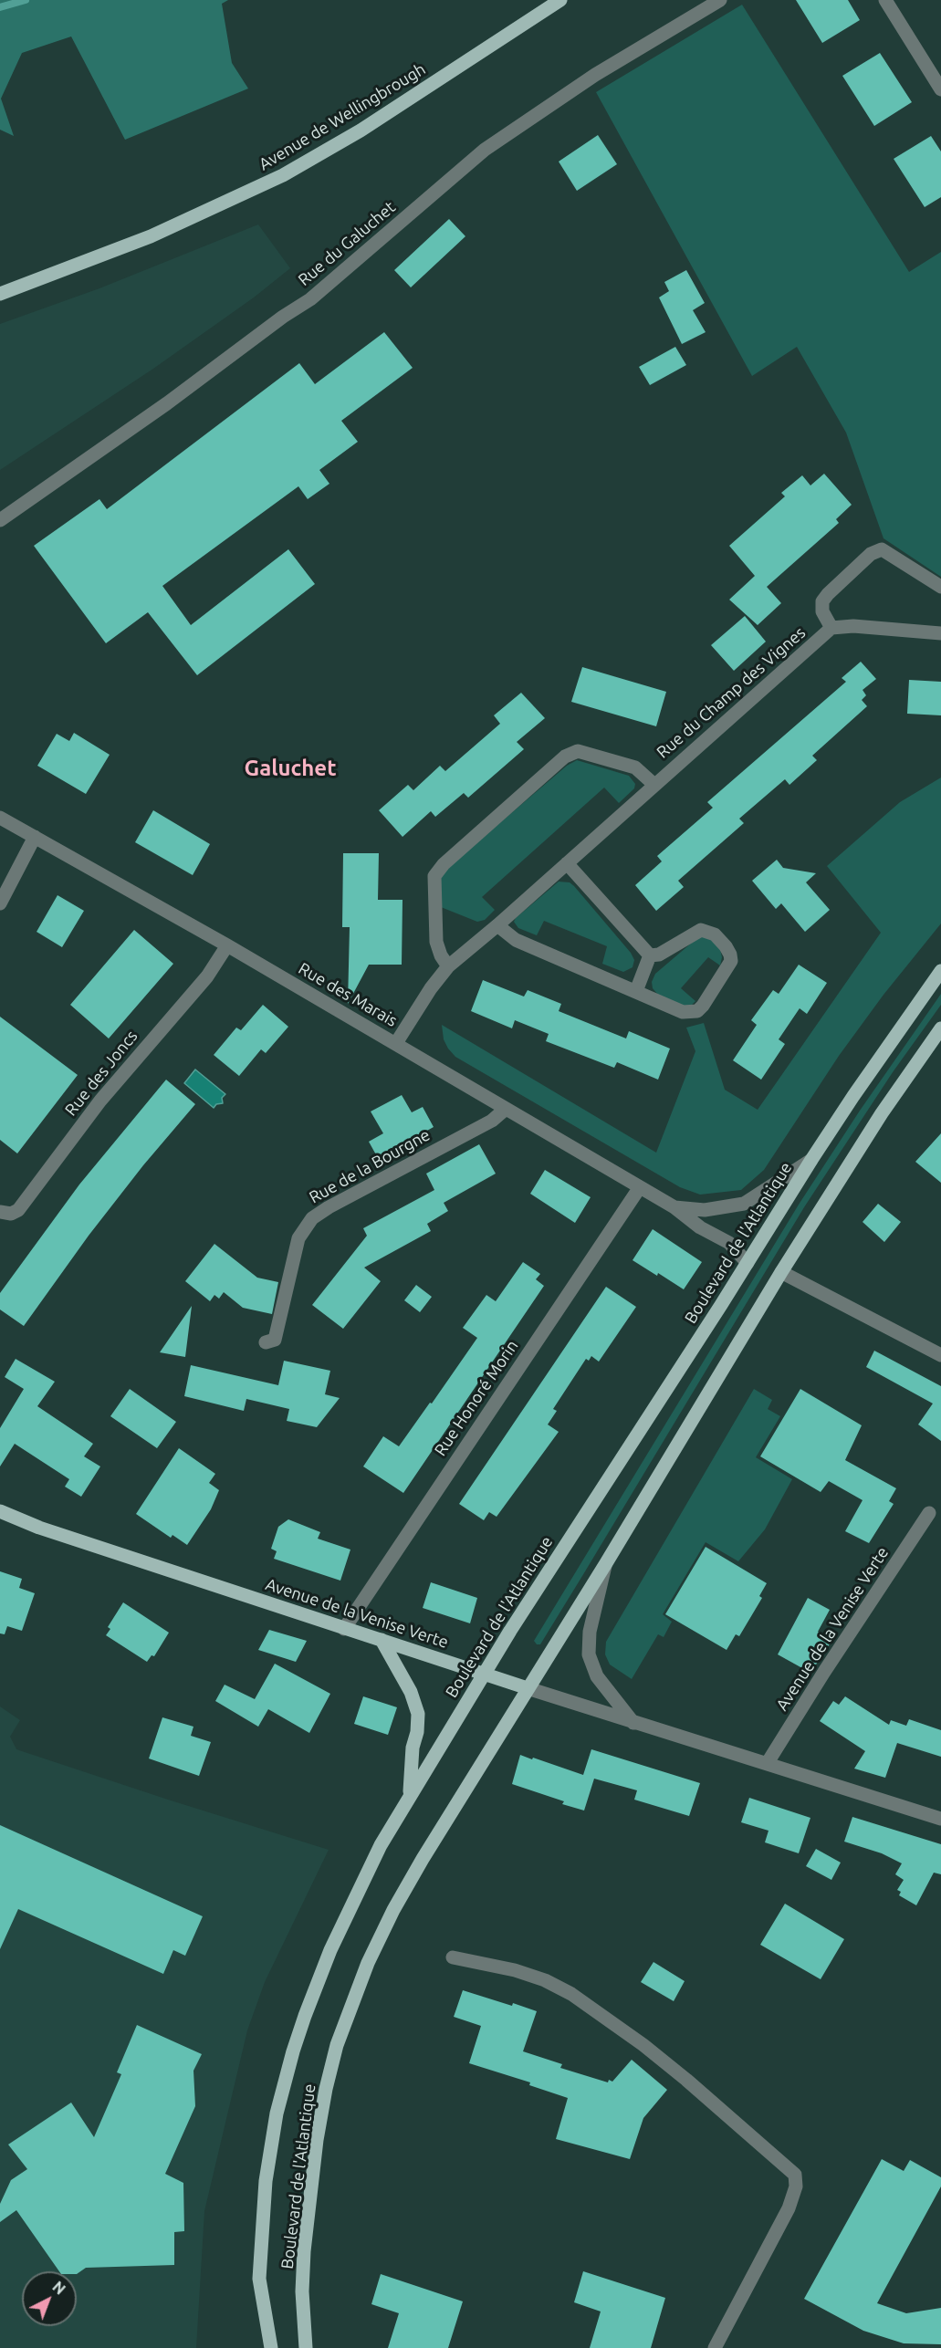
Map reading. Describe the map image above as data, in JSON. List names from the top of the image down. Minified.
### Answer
{"streets":{"main road":["Avenue de Wellingbrough","Boulevard de l'Atlantique","Avenue de la Venise Verte"],"street":["Rue du Galuchet","Rue du Champ des Vignes","Rue des Marais","Rue des Joncs","Rue de la Bourgne","Rue Honoré Morin"]},"crossings":[["Rue du Champ des Vignes","Rue des Marais"],["Rue des Marais","Rue des Joncs"],["Rue des Marais","Rue de la Bourgne"],["Rue des Marais","Boulevard de l'Atlantique"],["Rue des Marais","Rue Honoré Morin"],["Boulevard de l'Atlantique","Avenue de la Venise Verte"],["Rue Honoré Morin","Avenue de la Venise Verte"]],"districts":["Galuchet"],"north":"top right"}
